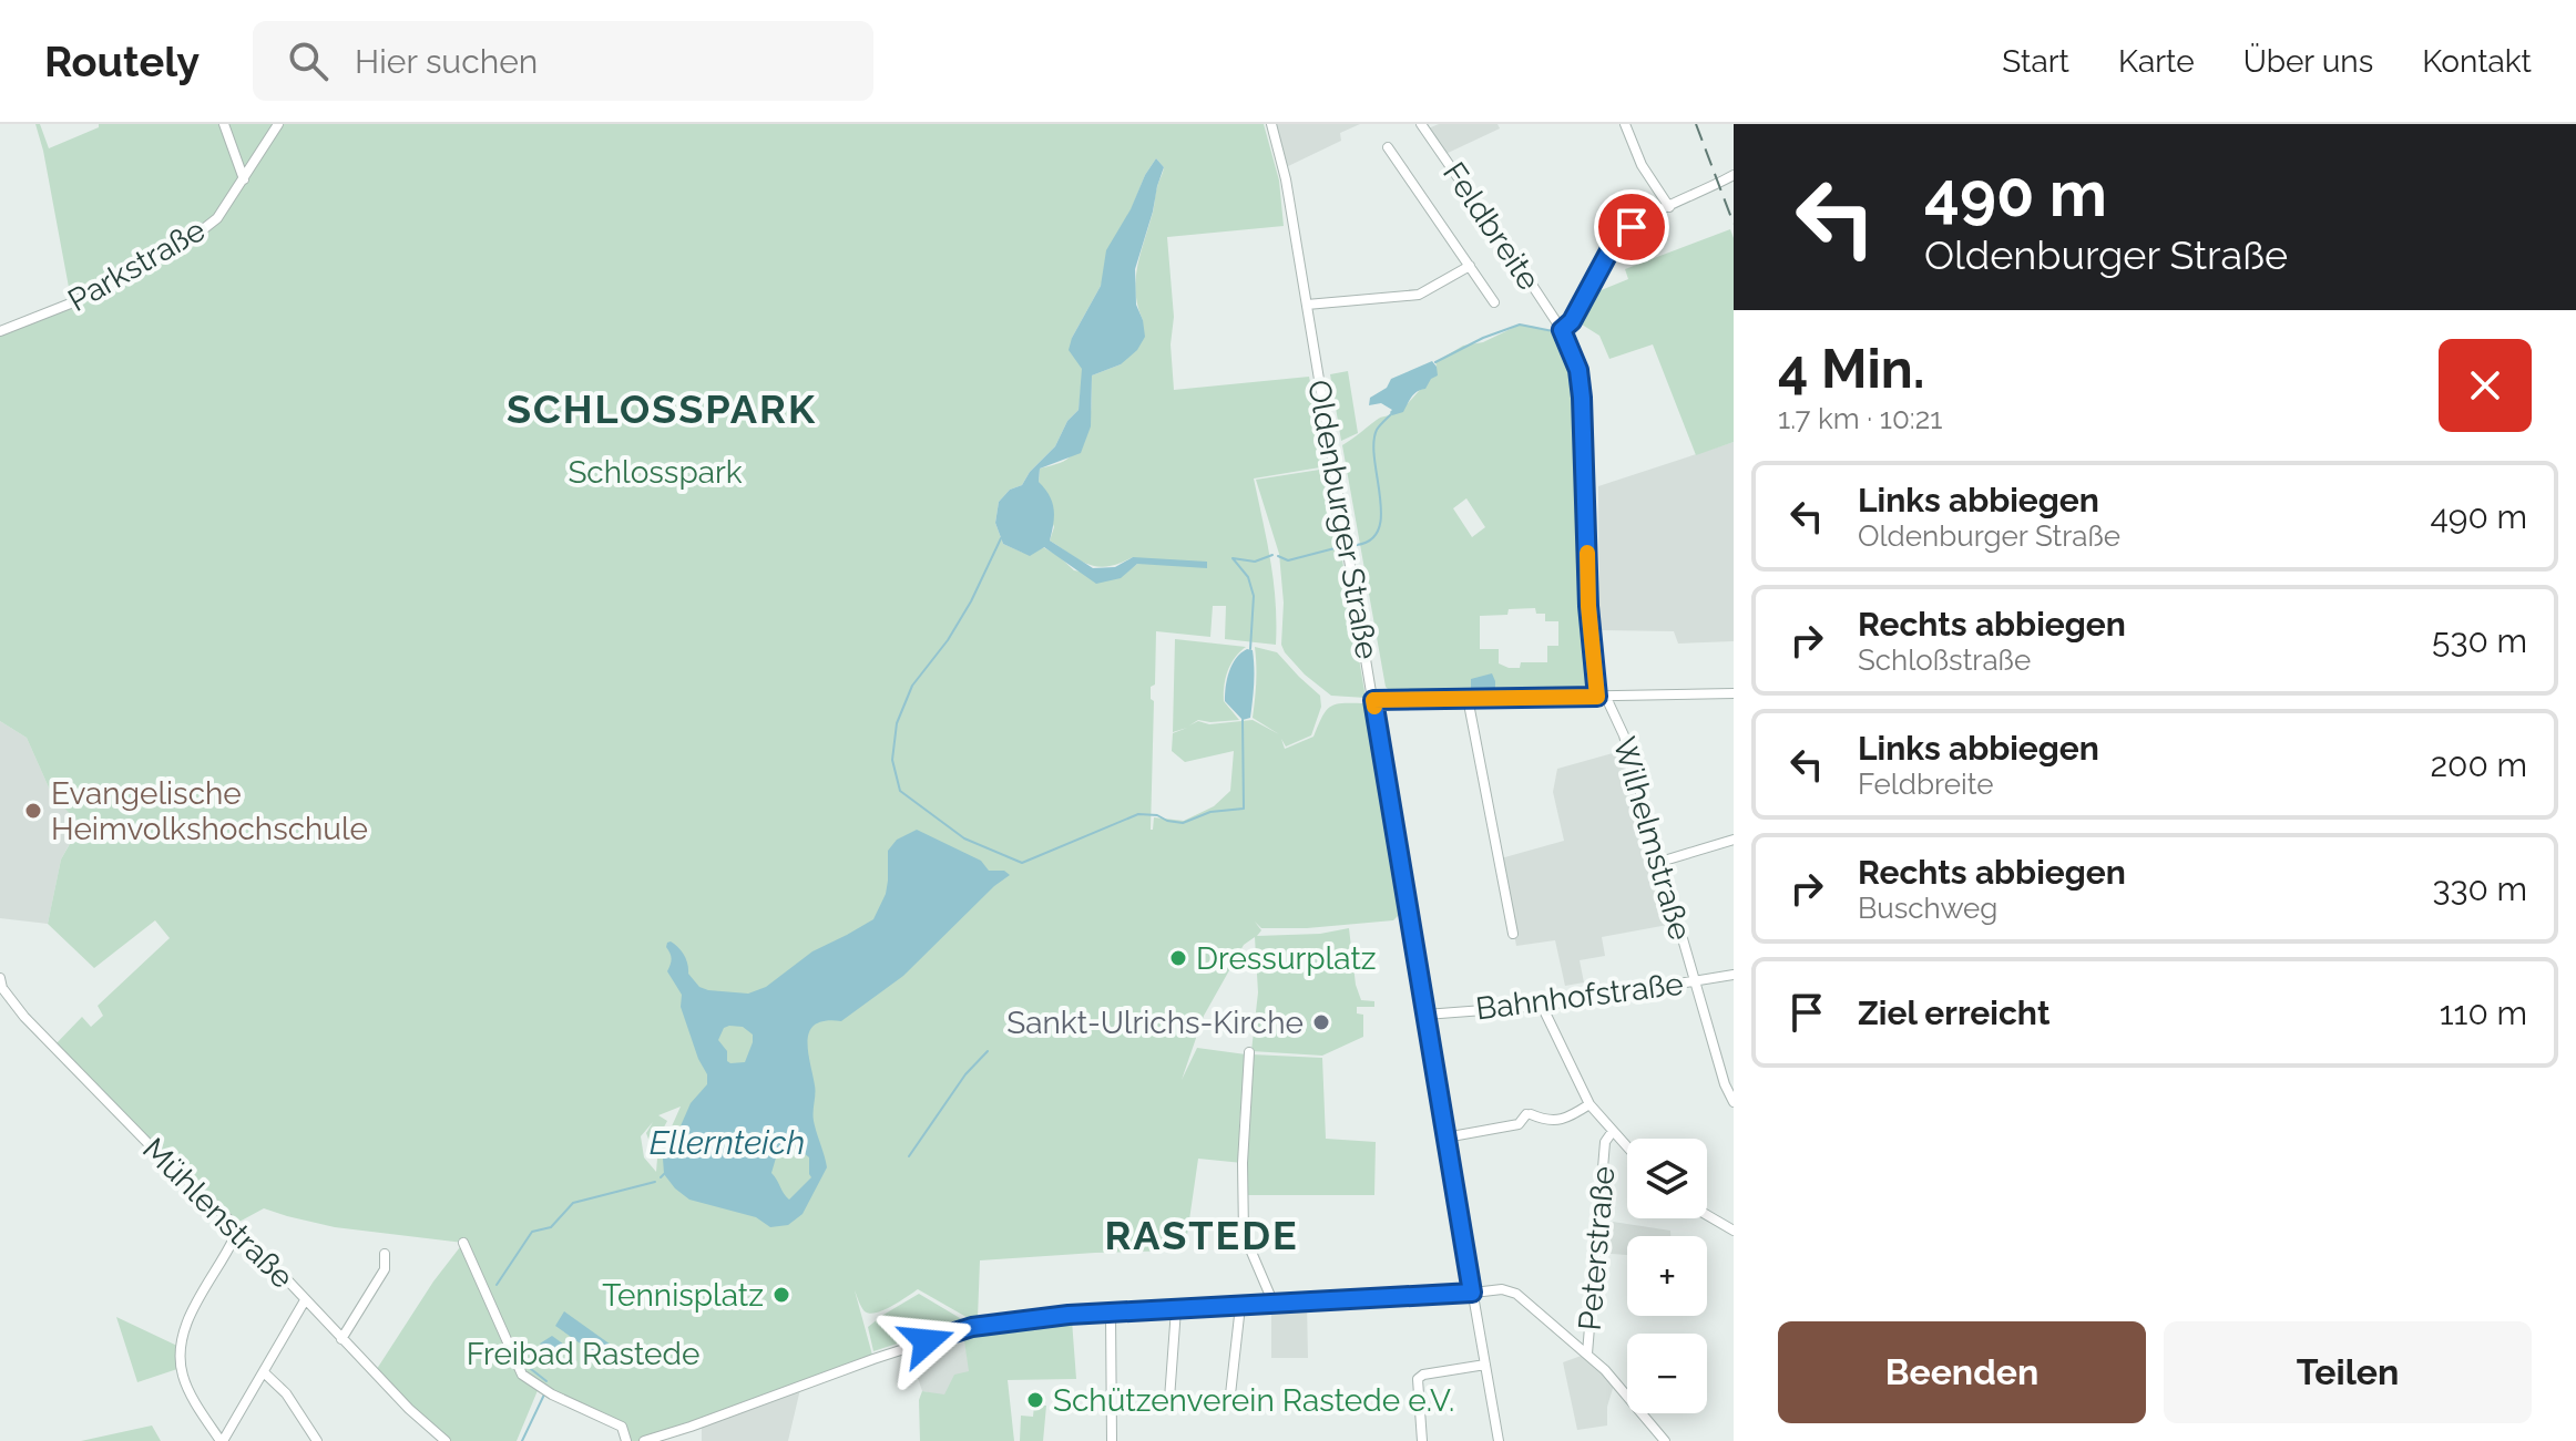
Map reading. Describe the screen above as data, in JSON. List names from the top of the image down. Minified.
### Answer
{"streets":{"street":["Feldbreite","Parkstraße","Oldenburger Straße","Wilhelmstraße","Bahnhofstraße","Mühlenstraße","Peterstraße"]},"crossings":[["Feldbreite","Wilhelmstraße"],["Oldenburger Straße","Bahnhofstraße"],["Wilhelmstraße","Bahnhofstraße"],["Bahnhofstraße","Peterstraße"]],"districts":["SCHLOSSPARK","RASTEDE"],"water":["Ellernteich"],"parks":["Schlosspark","Freibad Rastede"],"places":["Evangelische Heimvolkshochschule","Dressurplatz","Sankt-Ulrichs-Kirche","Tennisplatz","Schützenverein Rastede e.V."],"page":{"header":"Routely","search":"Hier suchen","nav":["Start","Karte","Über uns","Kontakt"],"turn":["490 m","Oldenburger Straße"],"heading":["4 Min.","1.7 km · 10:21"],"list":[{"name":"Links abbiegen","note":"Oldenburger Straße","value":"490 m"},{"name":"Rechts abbiegen","note":"Schloßstraße","value":"530 m"},{"name":"Links abbiegen","note":"Feldbreite","value":"200 m"},{"name":"Rechts abbiegen","note":"Buschweg","value":"330 m"},{"name":"Ziel erreicht","value":"110 m"}],"map_buttons":["+","−"],"buttons":["Beenden","Teilen"]}}
